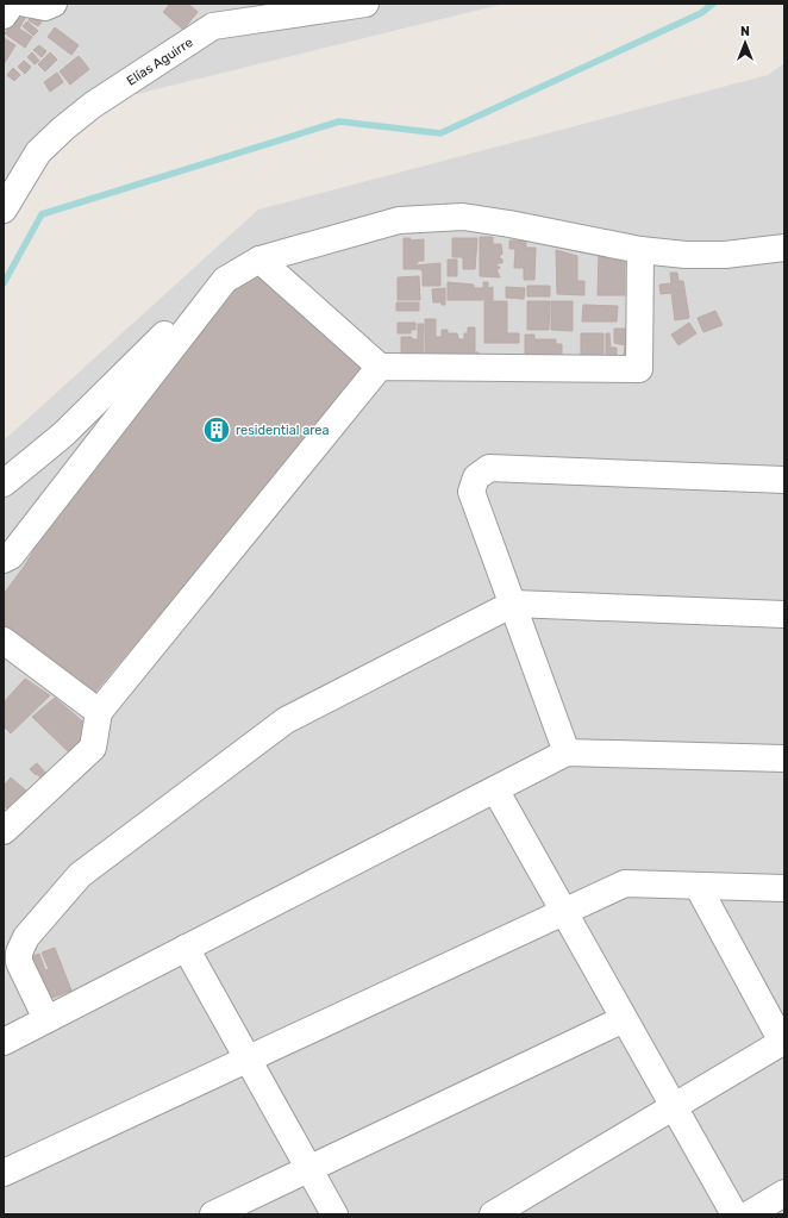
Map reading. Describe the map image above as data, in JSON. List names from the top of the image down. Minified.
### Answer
{"streets":{"street":["Elías Aguirre"]},"places":{"building":["residential area"]},"north":"top"}
